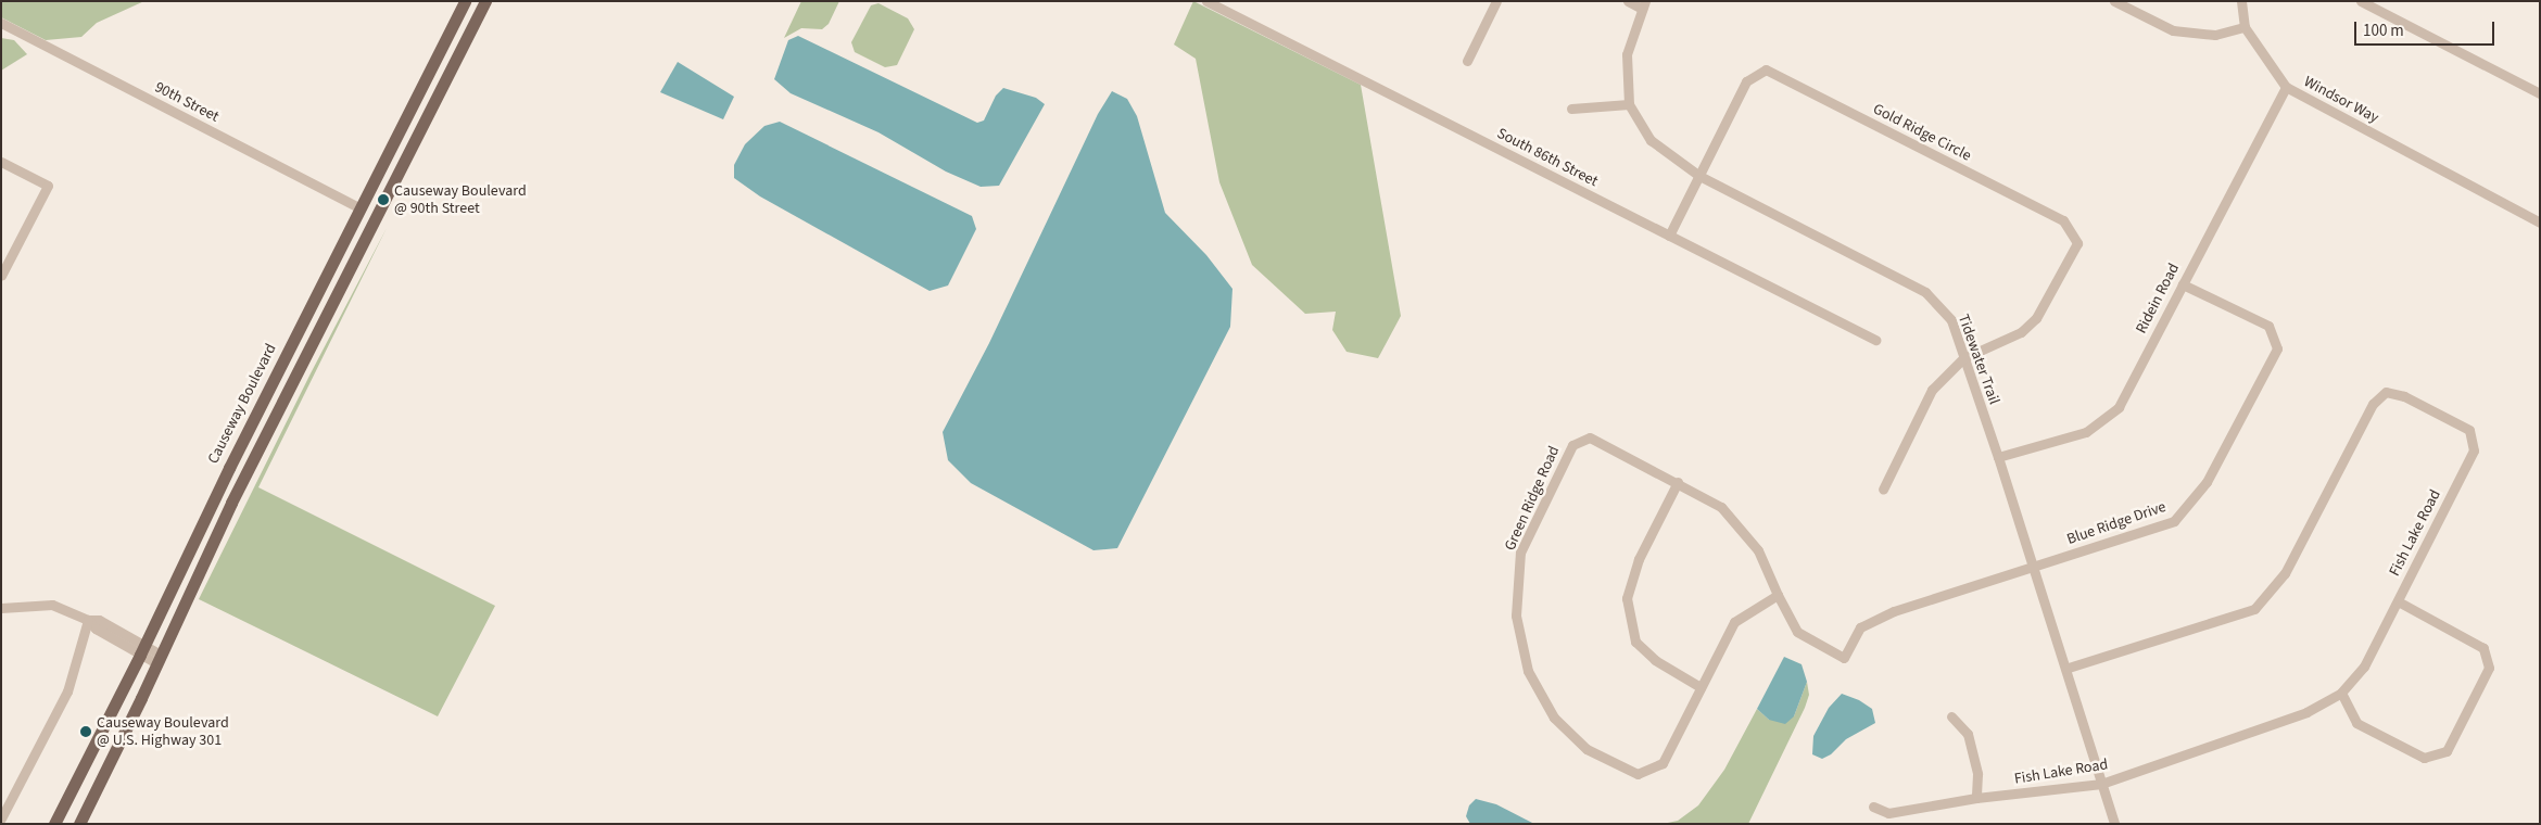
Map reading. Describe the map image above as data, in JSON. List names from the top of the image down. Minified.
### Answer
{"streets":{"main road":["Causeway Boulevard"],"street":["Windsor Way","90th Street","Gold Ridge Circle","South 86th Street","Ridein Road","Tidewater Trail","Green Ridge Road","Blue Ridge Drive","Fish Lake Road"]},"crossings":[["Windsor Way","Ridein Road"],["90th Street","Causeway Boulevard"],["Gold Ridge Circle","South 86th Street"],["Gold Ridge Circle","Tidewater Trail"],["Ridein Road","Tidewater Trail"],["Ridein Road","Blue Ridge Drive"],["Tidewater Trail","Blue Ridge Drive"],["Tidewater Trail","Fish Lake Road"],["Green Ridge Road","Blue Ridge Drive"]],"places":["Causeway Boulevard @ 90th Street","Causeway Boulevard @ U.S. Highway 301"],"scale_bar":"100 m"}
